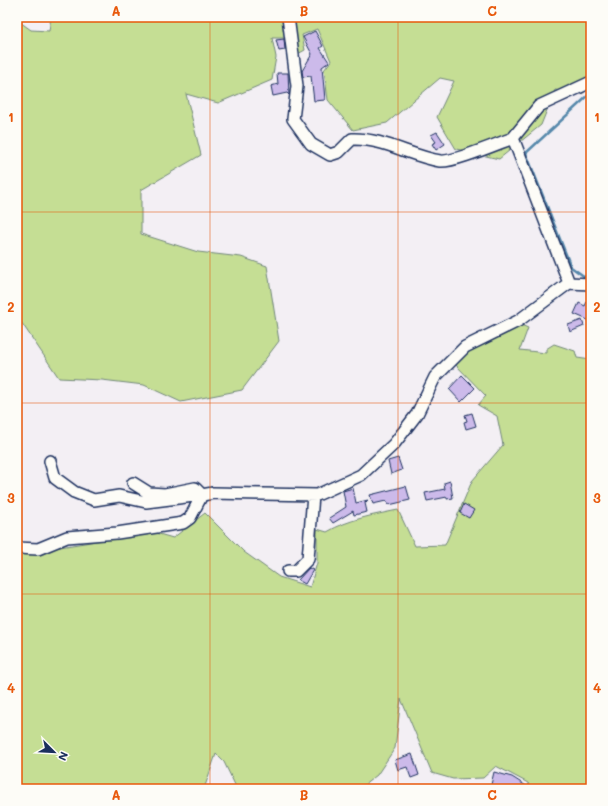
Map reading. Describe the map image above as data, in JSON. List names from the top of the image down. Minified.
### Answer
{"north":"bottom right","grid":{"columns":["A","B","C"],"rows":["1","2","3","4"]}}
